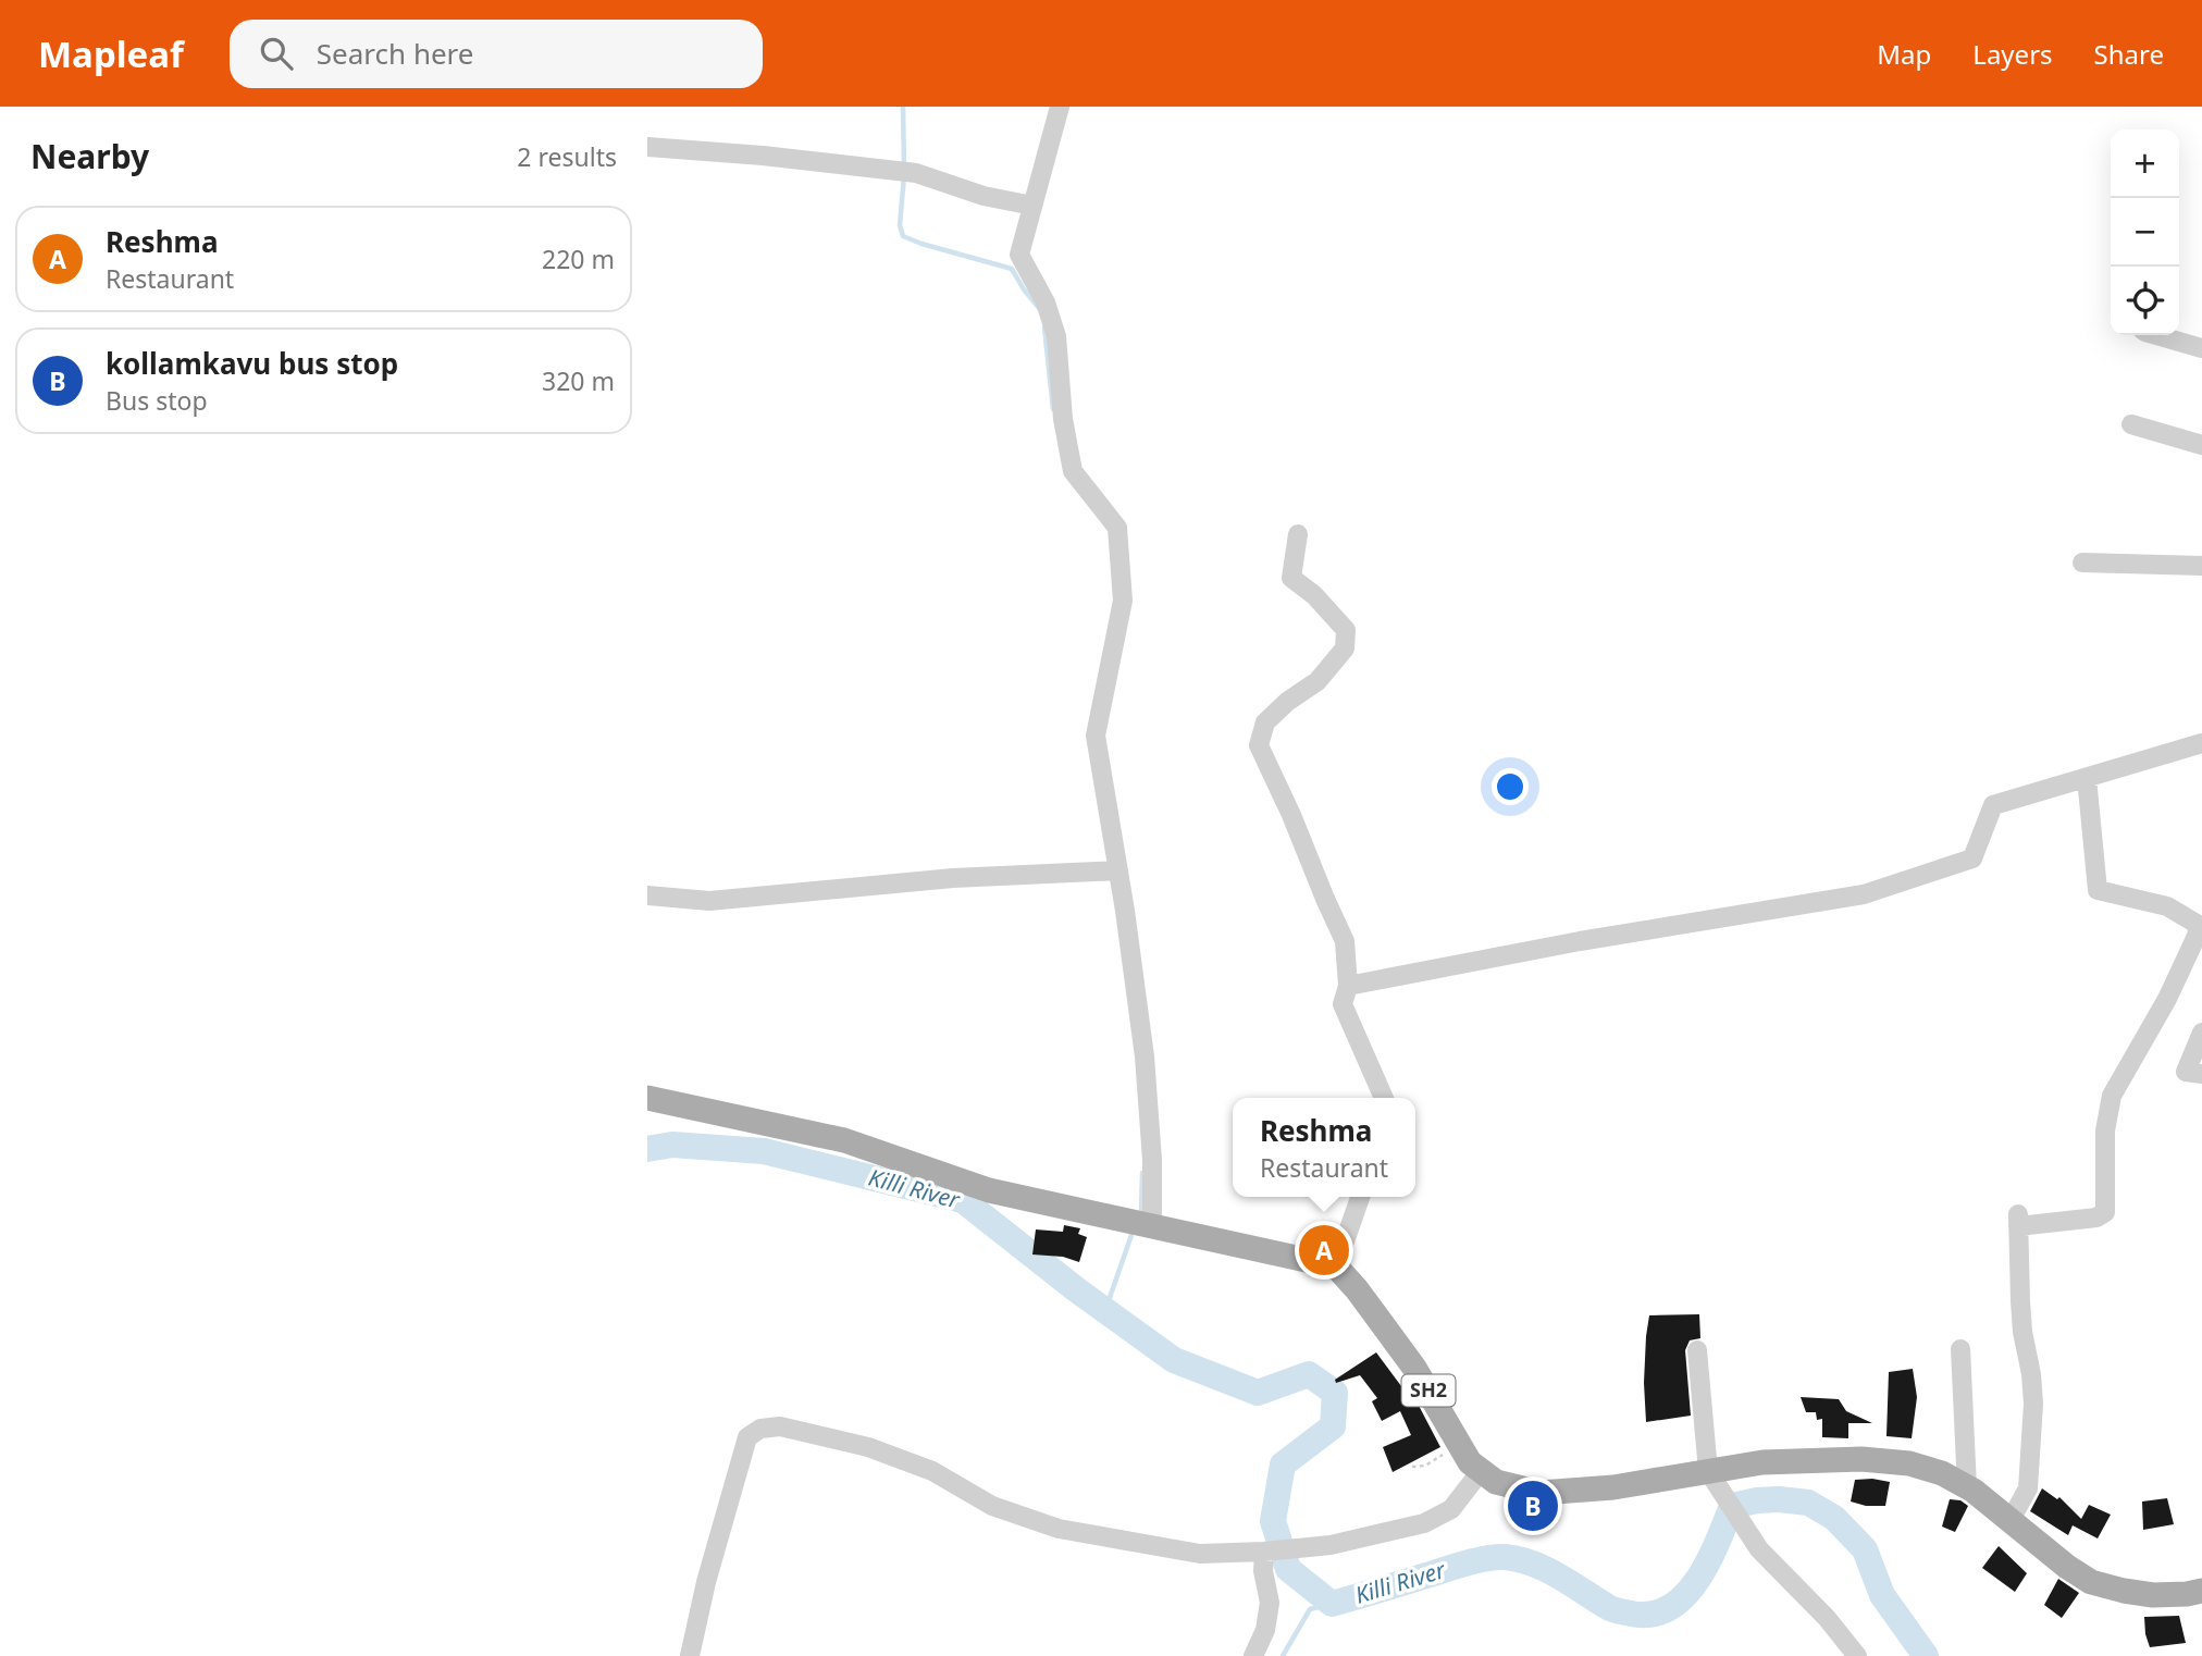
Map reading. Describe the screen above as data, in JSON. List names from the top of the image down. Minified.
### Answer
{"streets":{"main road":["SH2"]},"water":["Killi River"],"page":{"header":"Mapleaf","search":"Search here","nav":["Map","Layers","Share"],"heading":["Nearby","2 results"],"map_buttons":["+","−"],"list":[{"mark":"A","name":"Reshma","note":"Restaurant","value":"220 m"},{"mark":"B","name":"kollamkavu bus stop","note":"Bus stop","value":"320 m"}],"popup":["Reshma","Restaurant"],"pins":["A","B"]}}
